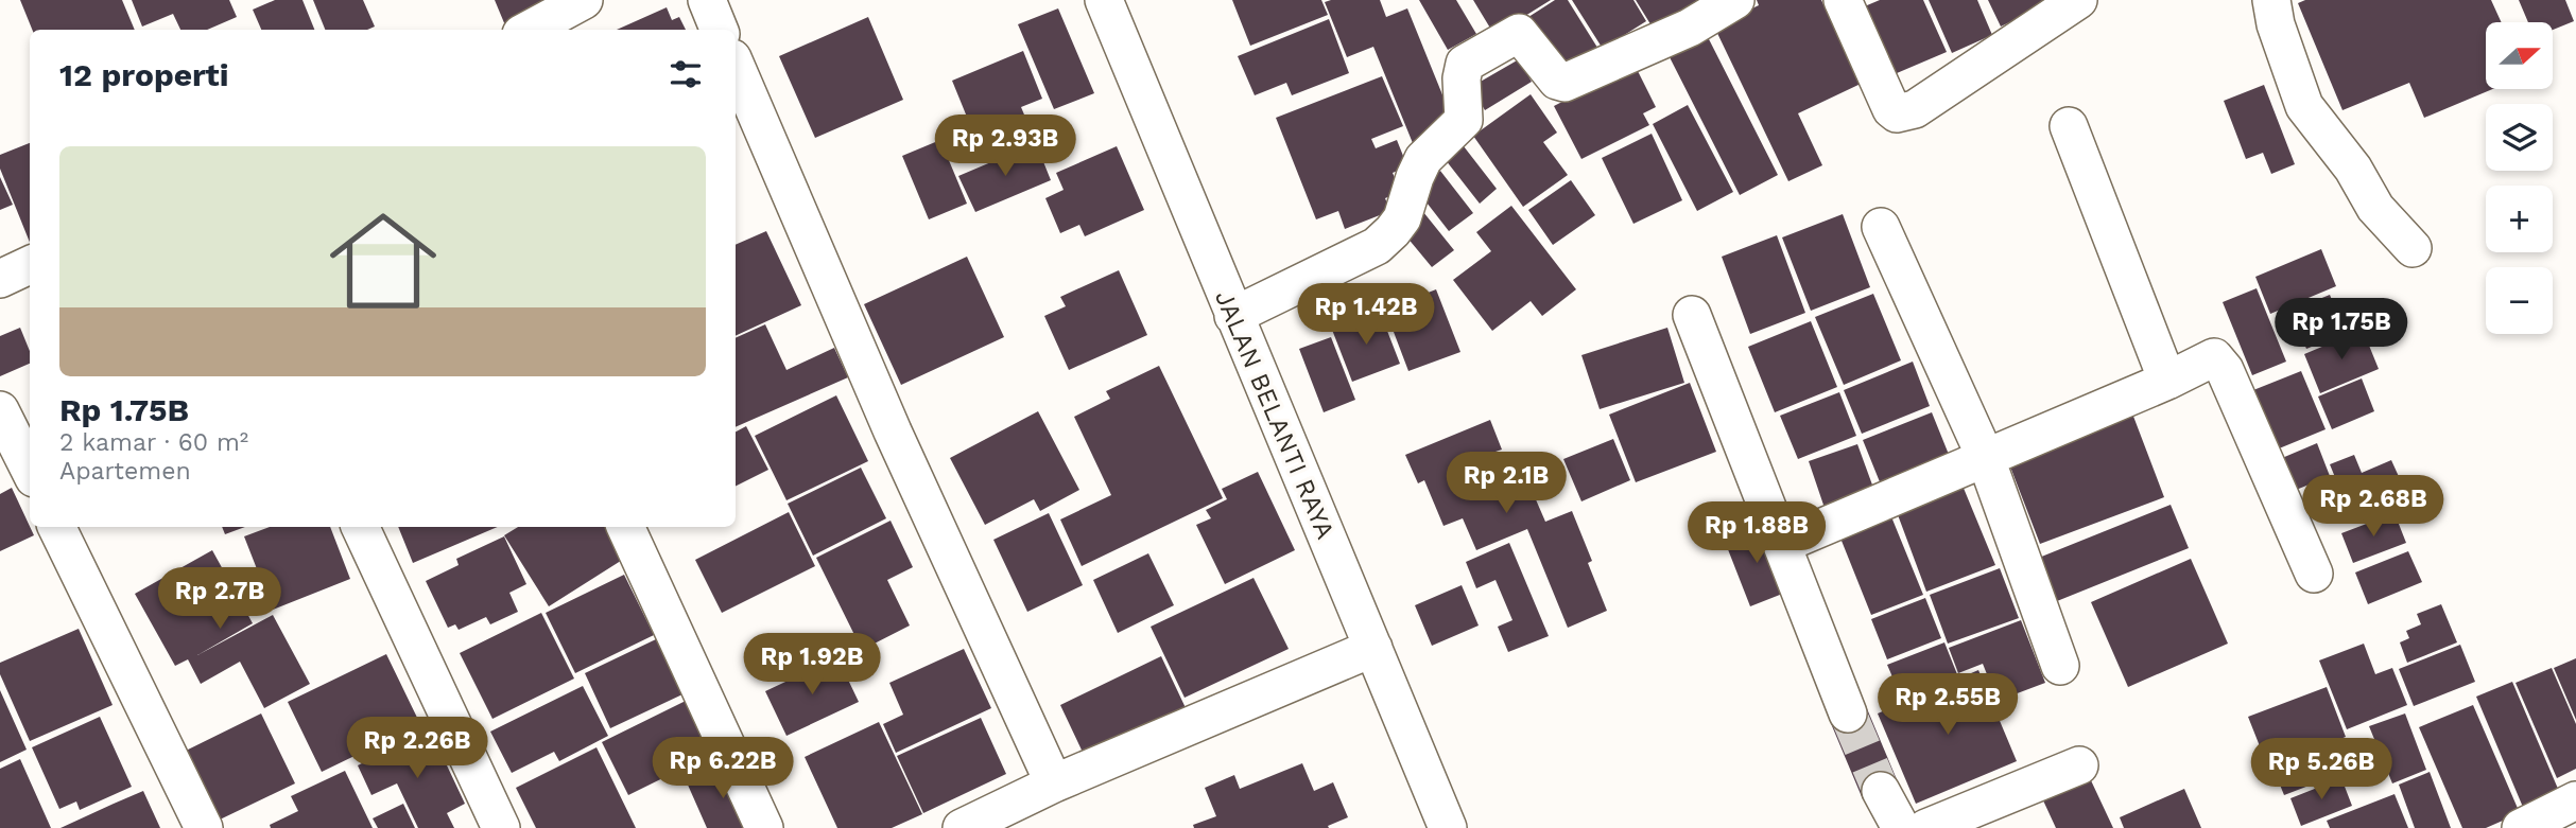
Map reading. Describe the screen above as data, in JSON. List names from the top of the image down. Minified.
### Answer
{"streets":{"street":["JALAN BELANTI RAYA"]},"north":"right","page":{"map_buttons":["+","−"],"heading":"12 properti","price":["Rp 2.93B","Rp 1.42B","Rp 1.75B","Rp 2.1B","Rp 2.68B","Rp 1.88B","Rp 2.7B","Rp 1.92B","Rp 2.55B","Rp 2.26B","Rp 6.22B","Rp 5.26B"],"list":[{"name":"Rp 1.75B","note":"2 kamar · 60 m² · Apartemen"}]}}
